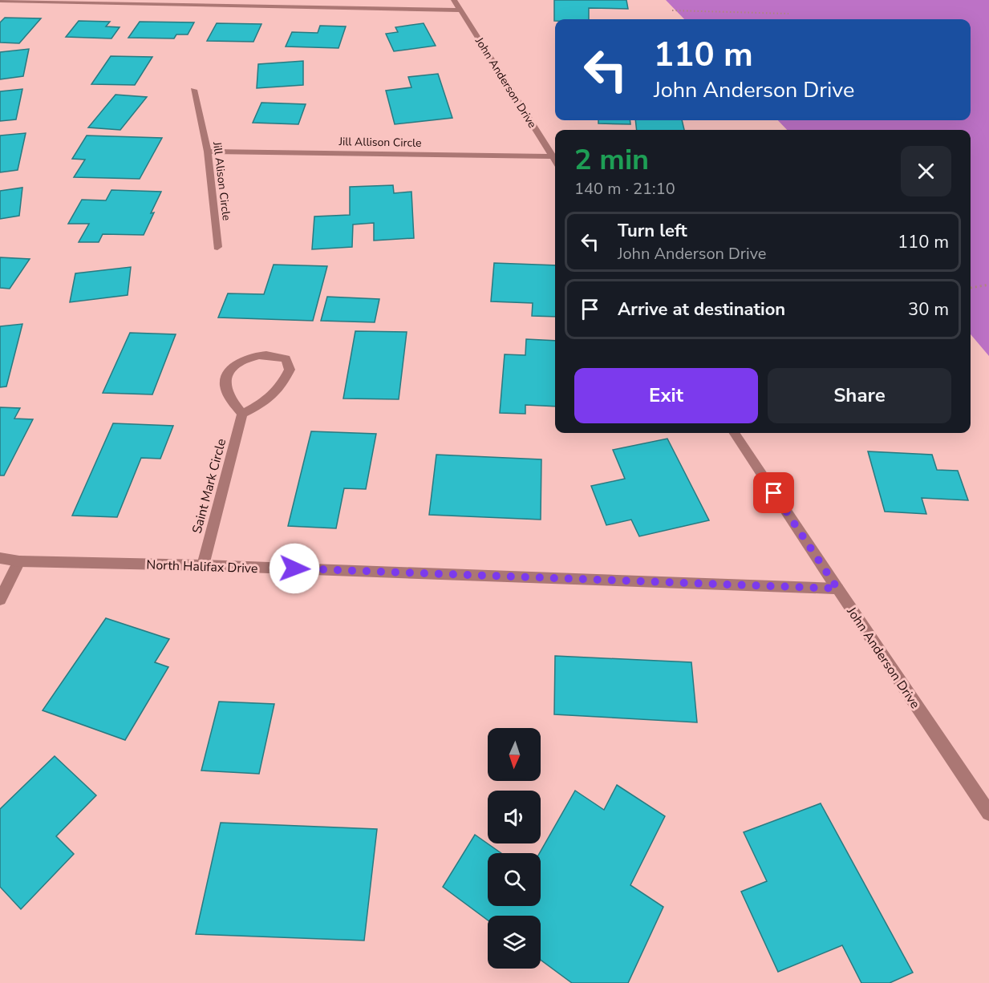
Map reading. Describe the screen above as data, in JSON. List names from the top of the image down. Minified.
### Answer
{"streets":{"street":["John Anderson Drive","Jill Allison Circle","Jill Alison Circle","Saint Mark Circle","North Halifax Drive"]},"crossings":[["John Anderson Drive","Jill Allison Circle"],["John Anderson Drive","North Halifax Drive"],["Jill Allison Circle","Jill Alison Circle"],["Saint Mark Circle","North Halifax Drive"]],"north":"bottom","page":{"turn":["110 m","John Anderson Drive"],"heading":["2 min","140 m · 21:10"],"list":[{"name":"Turn left","note":"John Anderson Drive","value":"110 m"},{"name":"Arrive at destination","value":"30 m"}],"buttons":["Exit","Share"]}}
